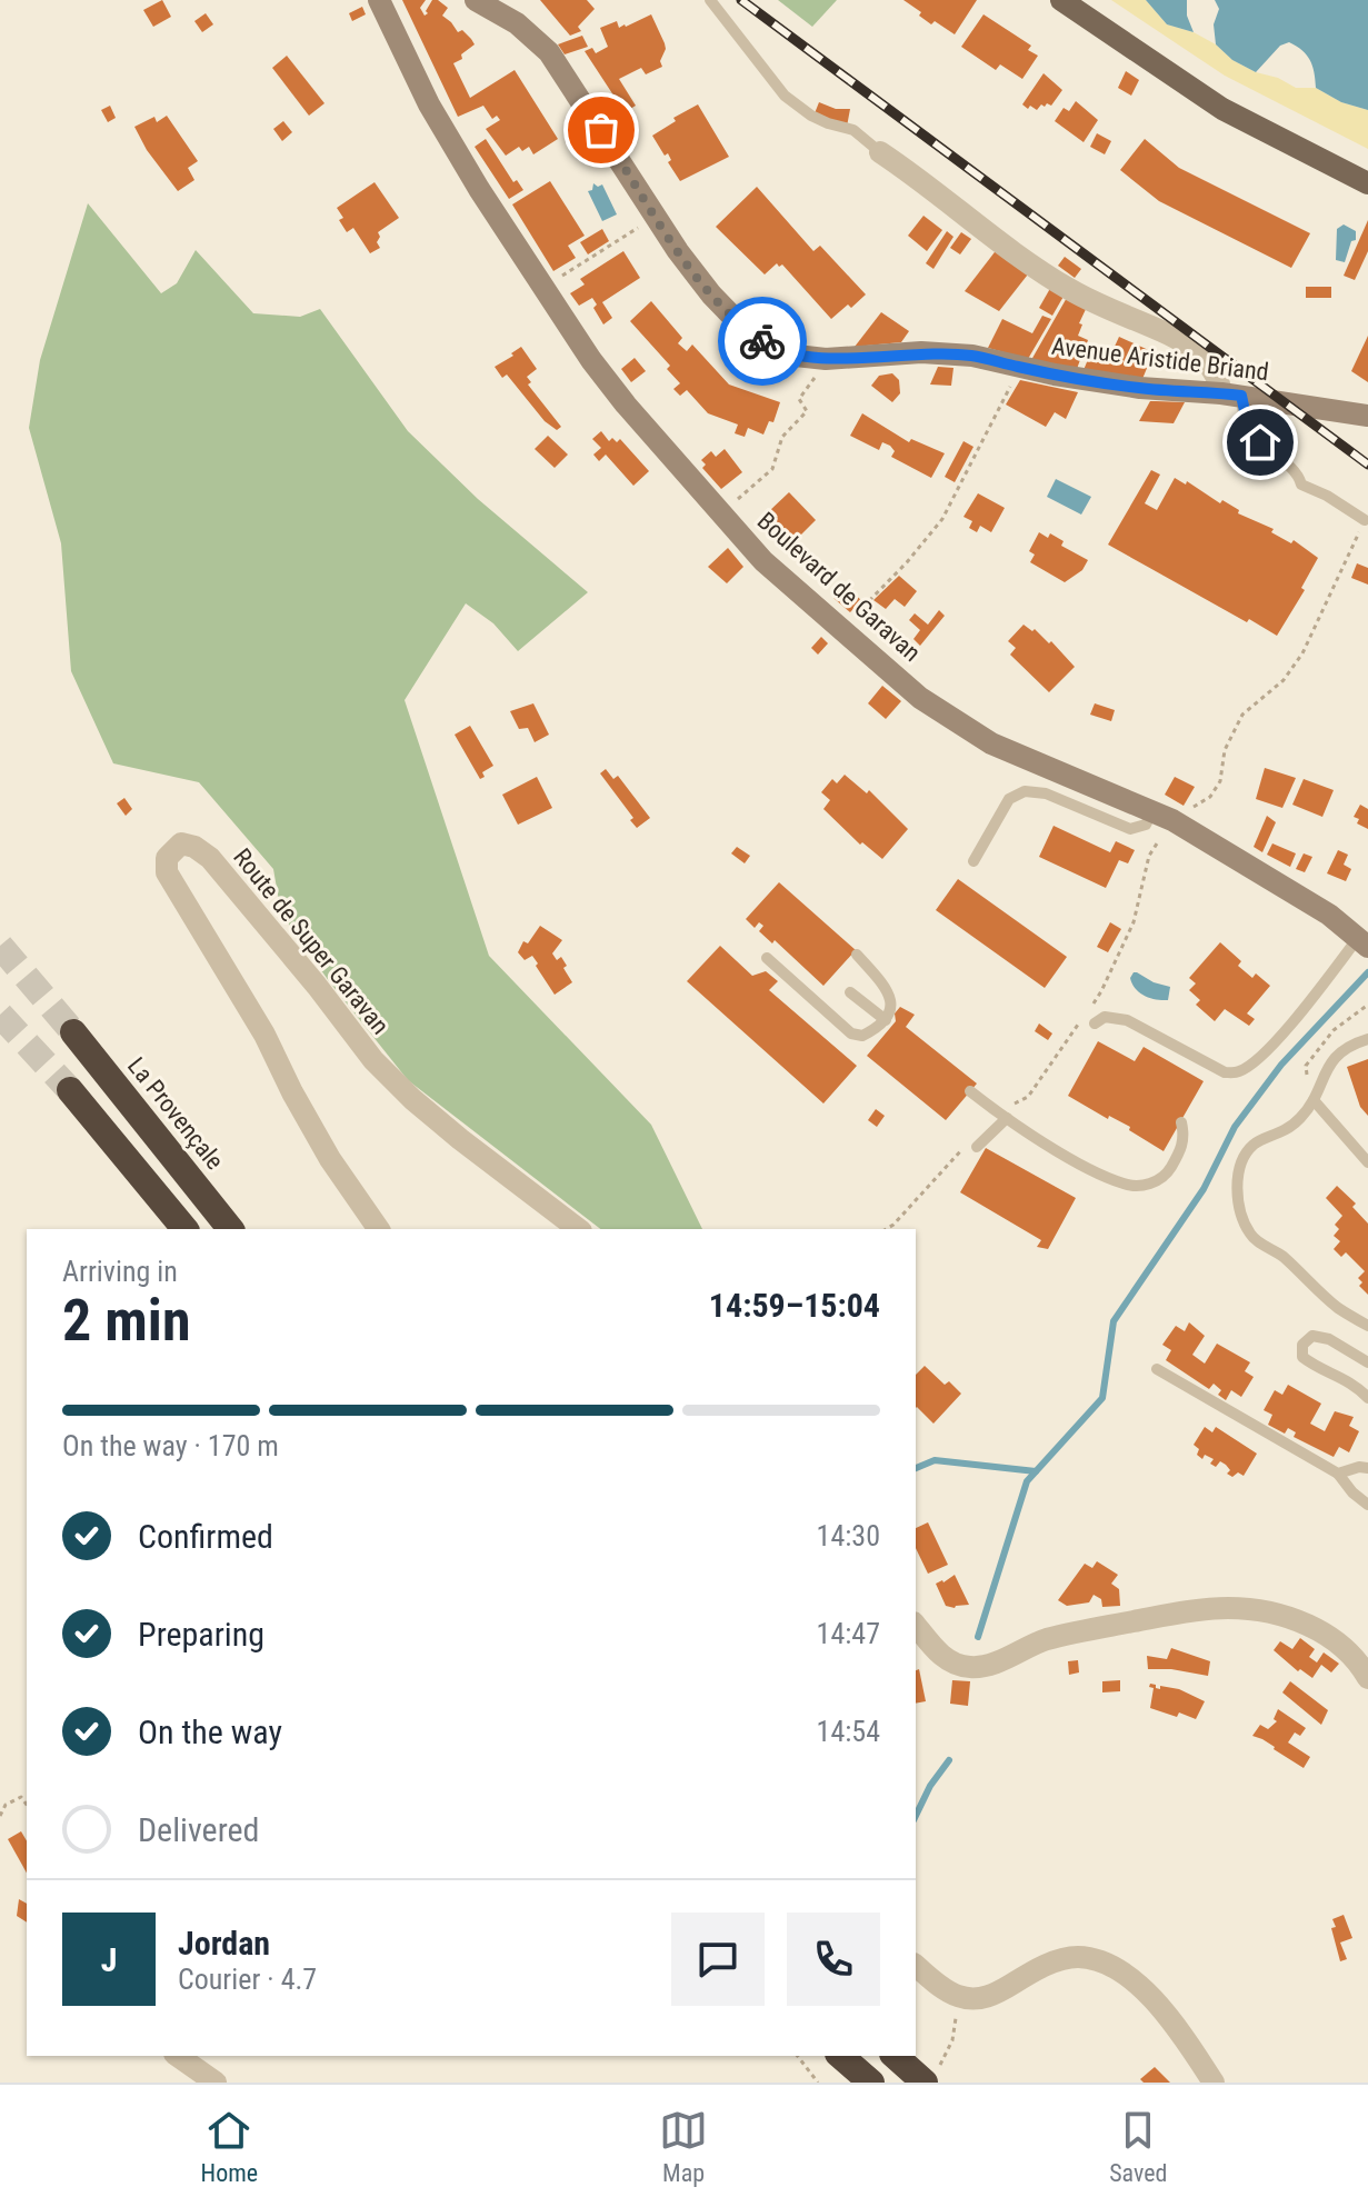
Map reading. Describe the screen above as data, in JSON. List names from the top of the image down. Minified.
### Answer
{"streets":{"highway":["La Provençale"],"street":["Avenue Aristide Briand","Boulevard de Garavan","Route de Super Garavan"]},"page":{"heading":["2 min","Arriving in","14:59–15:04"],"panel":["Jordan","Courier · 4.7"],"bar":"On the way · 170 m","list":[["Confirmed","14:30"],["Preparing","14:47"],["On the way","14:54"],"Delivered"],"round":"J","tabs":["Home","Map","Saved"]}}
